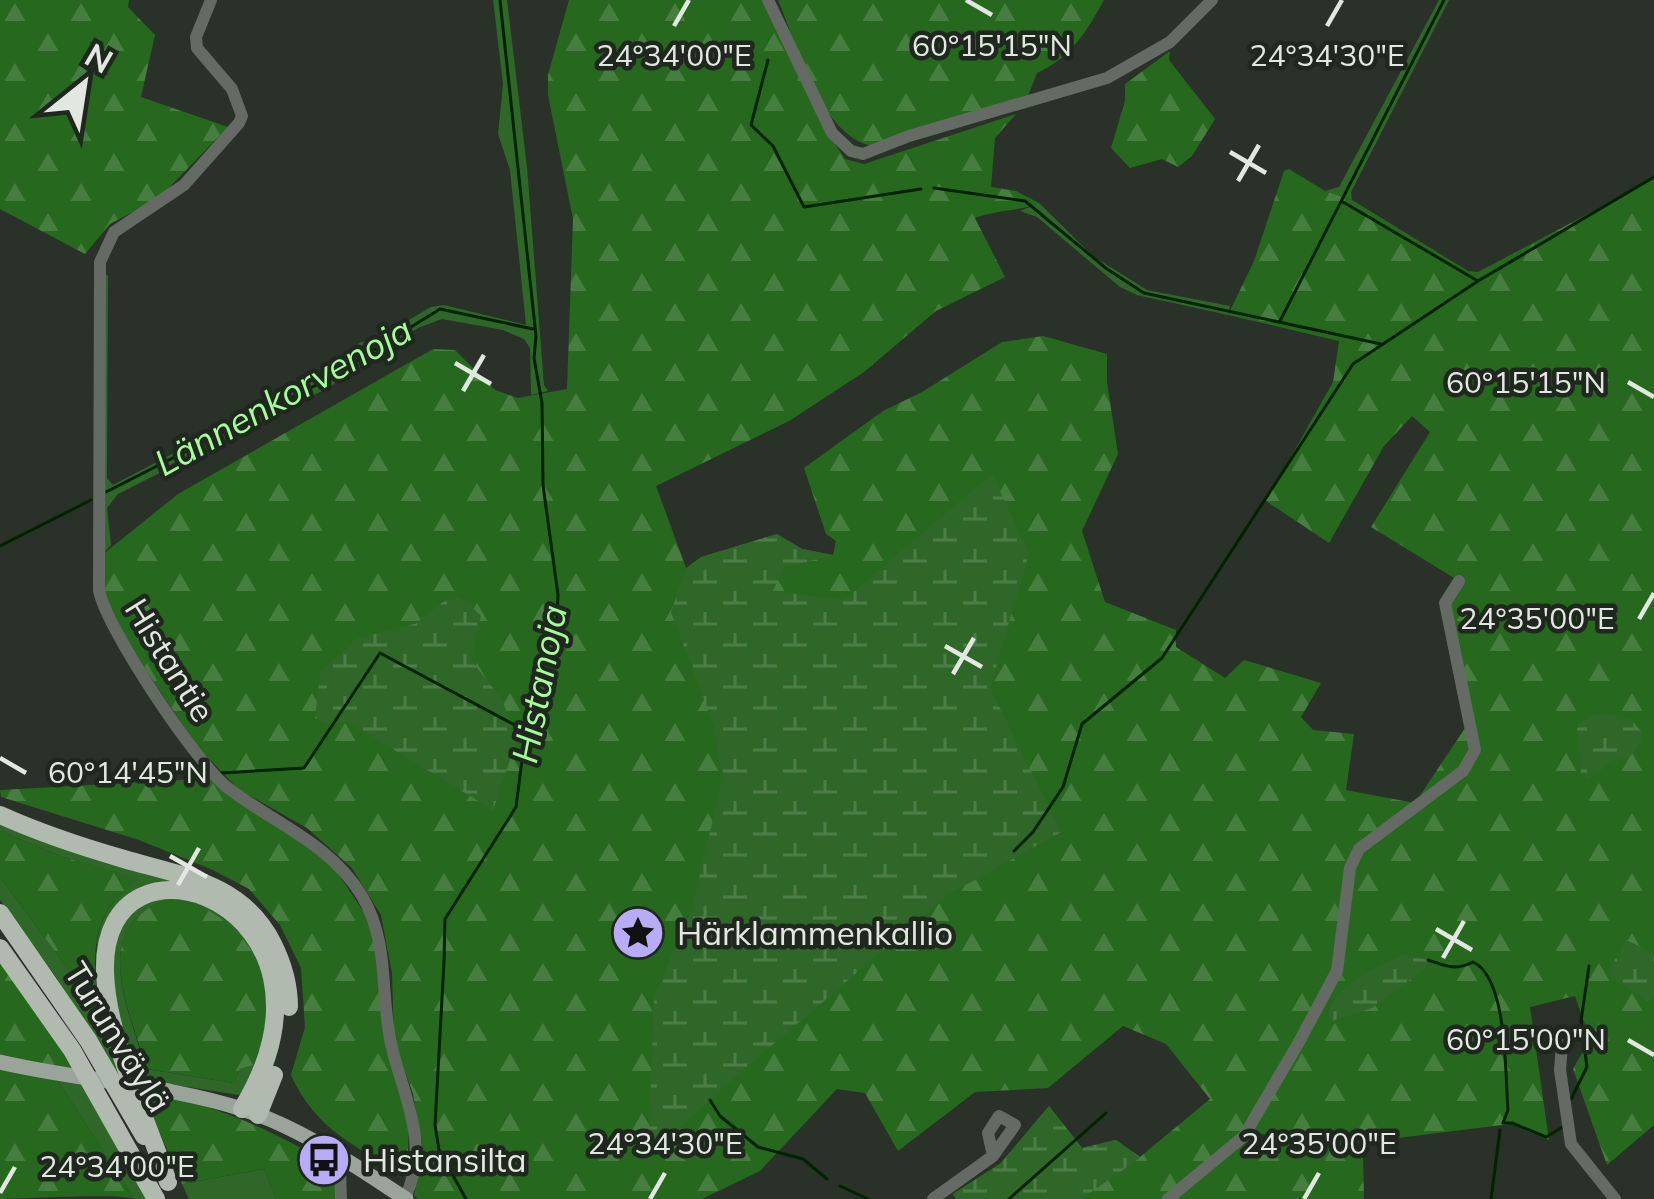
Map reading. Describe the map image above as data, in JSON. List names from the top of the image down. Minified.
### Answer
{"streets":{"highway":["Turunväylä"],"street":["Histantie"]},"water":["Lännenkorvenoja","Histanoja"],"places":{"place":["Härklammenkallio"],"bus stop":["Histansilta"]},"north":"top right","coordinates":["60°15'15\"N","24°34'00\"E","24°34'30\"E","24°35'00\"E","60°14'45\"N","60°15'00\"N"]}
